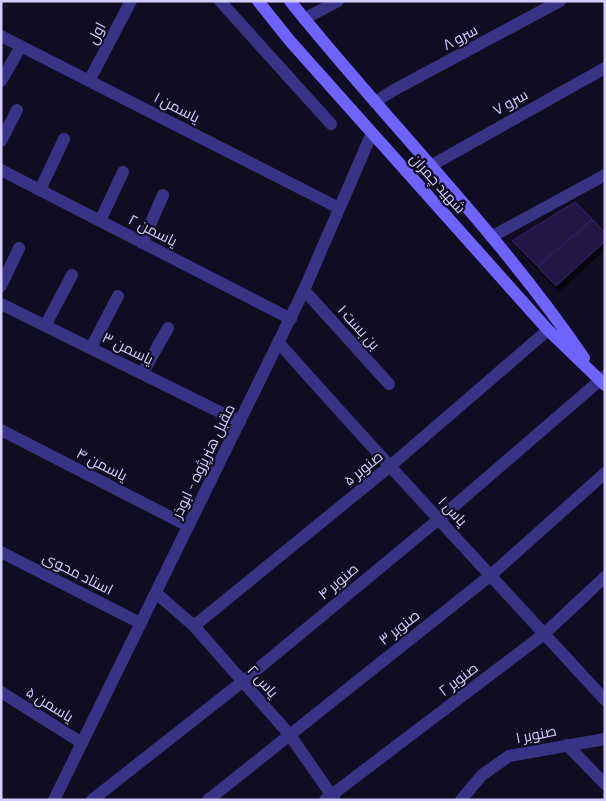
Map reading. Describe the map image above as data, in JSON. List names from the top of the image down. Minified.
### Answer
{"streets":{"main road":["شهید چمران"],"street":["اول","سرو ۸","سرو ۷","یاسمن ۱","یاسمن ۲","بن بست ۱","یاسمن ۳","مقبل هنرپژوه - ابوذر","یاسمن ۴","صنوبر ۵","یاس ۱","استاد محوی","صنوبر ۴","صنوبر ۳","صنوبر ۲","یاس ۲","یاسمن ۵","صنوبر ۱"]},"crossings":[["اول","یاسمن ۱"],["سرو ۸","شهید چمران"],["سرو ۷","شهید چمران"],["یاسمن ۱","مقبل هنرپژوه - ابوذر"],["شهید چمران","مقبل هنرپژوه - ابوذر"],["شهید چمران","صنوبر ۵"],["شهید چمران","صنوبر ۴"],["یاسمن ۲","مقبل هنرپژوه - ابوذر"],["بن بست ۱","مقبل هنرپژوه - ابوذر"],["یاسمن ۳","مقبل هنرپژوه - ابوذر"],["مقبل هنرپژوه - ابوذر","یاسمن ۴"],["مقبل هنرپژوه - ابوذر","یاس ۱"],["مقبل هنرپژوه - ابوذر","استاد محوی"],["مقبل هنرپژوه - ابوذر","یاس ۲"],["مقبل هنرپژوه - ابوذر","یاسمن ۵"],["صنوبر ۵","یاس ۱"],["صنوبر ۵","یاس ۲"],["یاس ۱","صنوبر ۴"],["یاس ۱","صنوبر ۳"],["یاس ۱","صنوبر ۲"],["صنوبر ۴","یاس ۲"],["صنوبر ۳","یاس ۲"],["صنوبر ۲","یاس ۲"]]}
